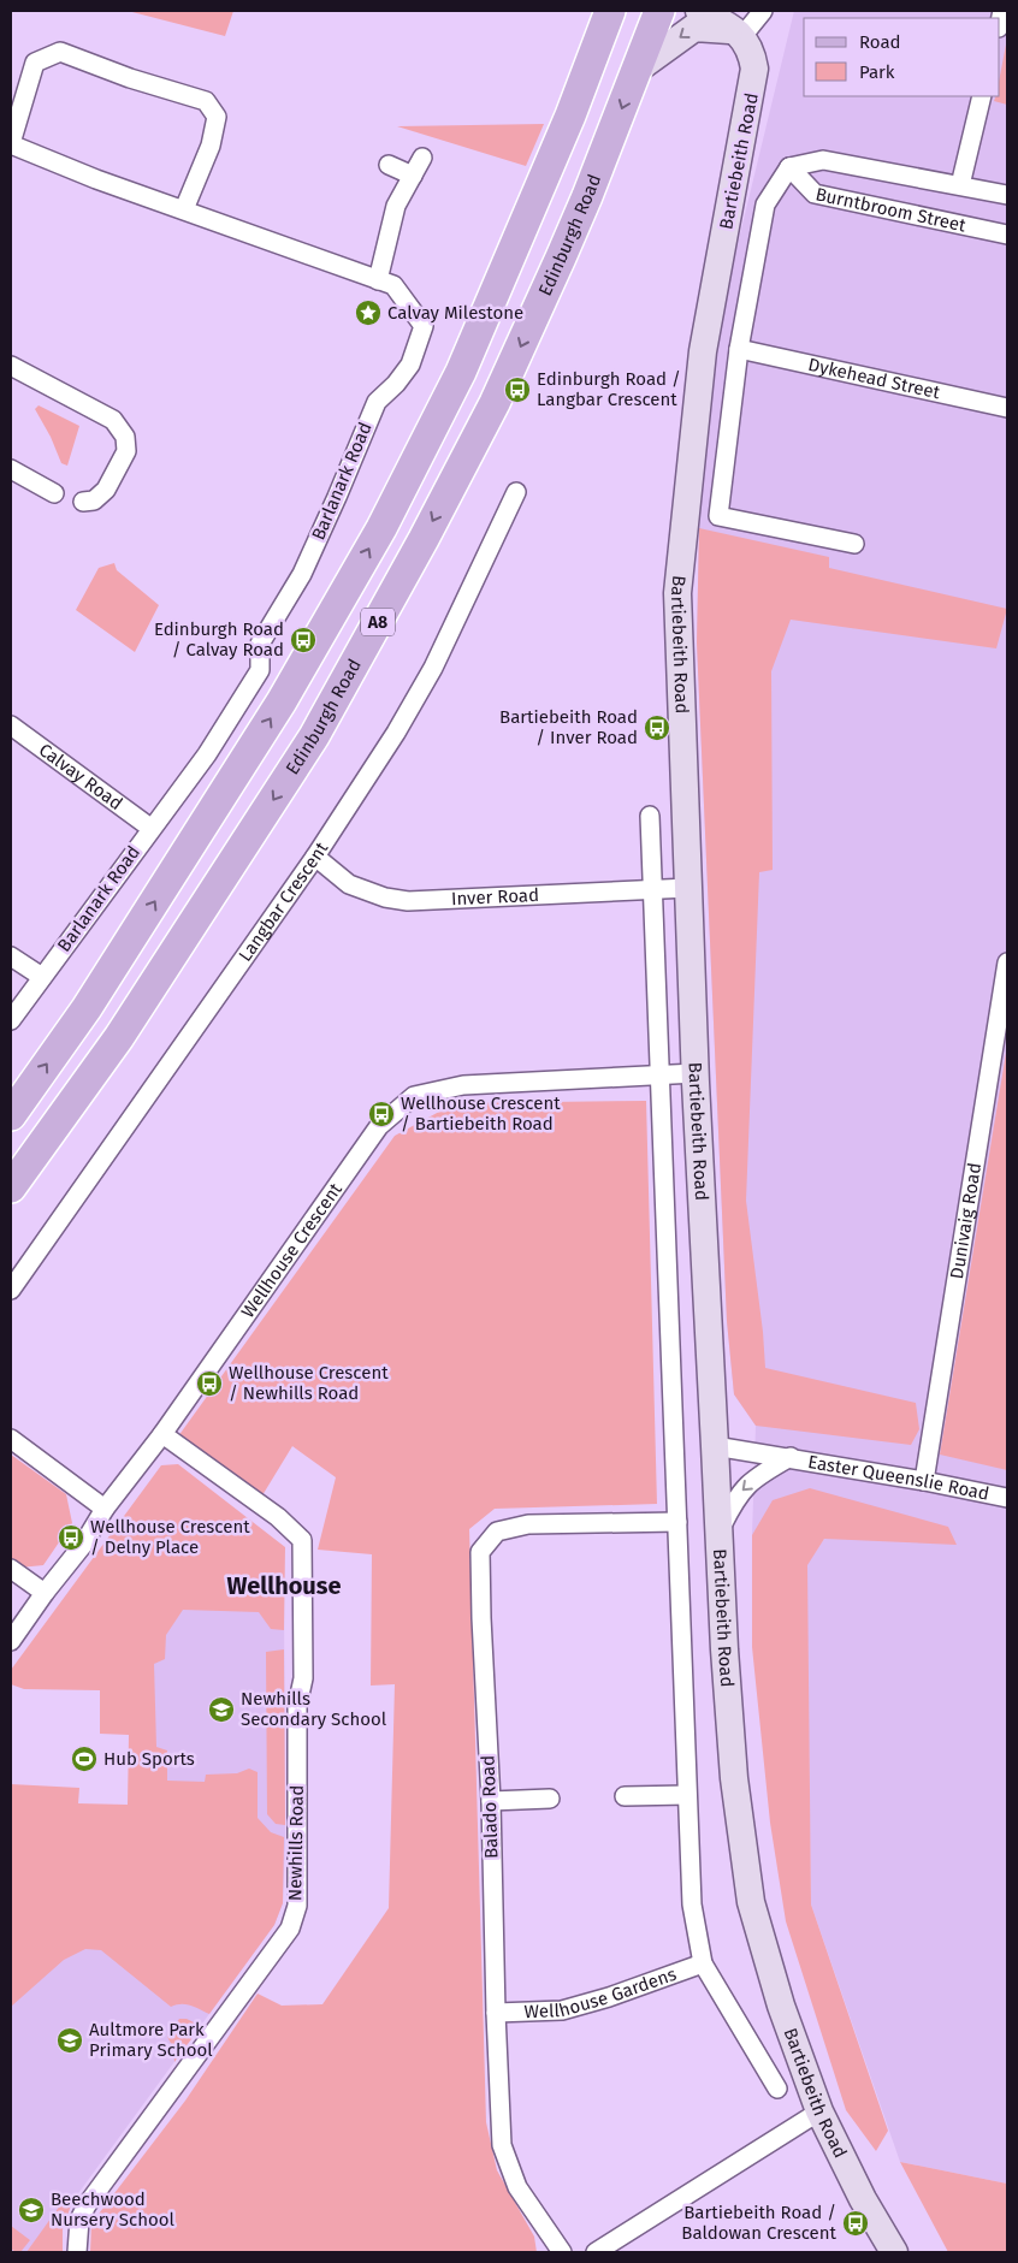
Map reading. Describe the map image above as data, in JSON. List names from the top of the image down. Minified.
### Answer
{"streets":{"main road":["Edinburgh Road","A8"],"street":["Bartiebeith Road","Burntbroom Street","Dykehead Street","Barlanark Road","Calvay Road","Inver Road","Langbar Crescent","Dunivaig Road","Wellhouse Crescent","Easter Queenslie Road","Balado Road","Newhills Road","Wellhouse Gardens"]},"crossings":[["Bartiebeith Road","Inver Road"],["Bartiebeith Road","Wellhouse Crescent"],["Bartiebeith Road","Easter Queenslie Road"],["Bartiebeith Road","Balado Road"],["Bartiebeith Road","Wellhouse Gardens"],["Barlanark Road","Calvay Road"],["Inver Road","Langbar Crescent"],["Dunivaig Road","Easter Queenslie Road"],["Wellhouse Crescent","Newhills Road"],["Balado Road","Wellhouse Gardens"]],"districts":["Wellhouse"],"places":{"place":["Calvay Milestone"],"bus stop":["Edinburgh Road / Langbar Crescent","Edinburgh Road / Calvay Road","Bartiebeith Road / Inver Road","Wellhouse Crescent / Bartiebeith Road","Wellhouse Crescent / Newhills Road","Wellhouse Crescent / Delny Place","Bartiebeith Road / Baldowan Crescent"],"school or university":["Newhills Secondary School","Aultmore Park Primary School","Beechwood Nursery School"],"sports":["Hub Sports"]},"legend":["Road","Park"]}
